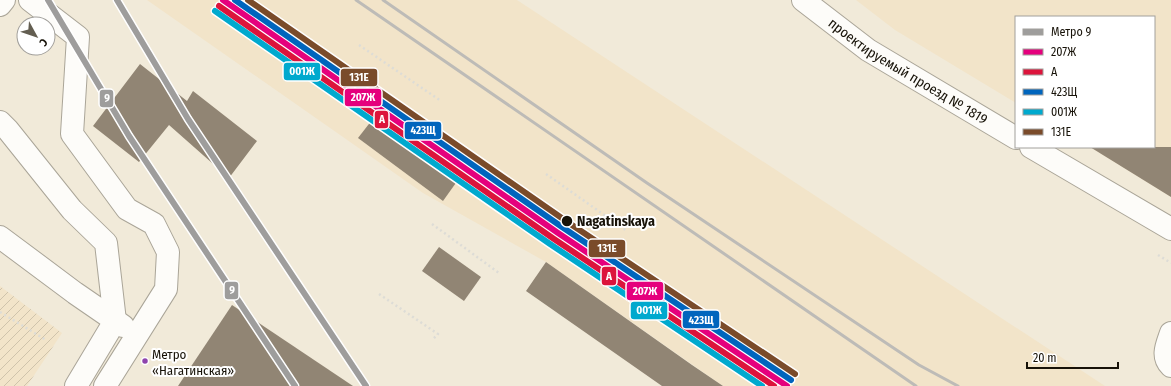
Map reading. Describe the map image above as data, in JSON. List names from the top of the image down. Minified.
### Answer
{"streets":{"street":["проектируемый проезд № 1819"]},"places":["Nagatinskaya","Метро «Нагатинская»"],"lines":["metro line 9","transit line 207Ж","transit line 423Щ","transit line 131Е","transit line A","transit line 001Ж"],"legend":["Метро 9","207Ж","A","423Щ","001Ж","131Е"],"scale_bar":"20 m","north":"bottom right"}
